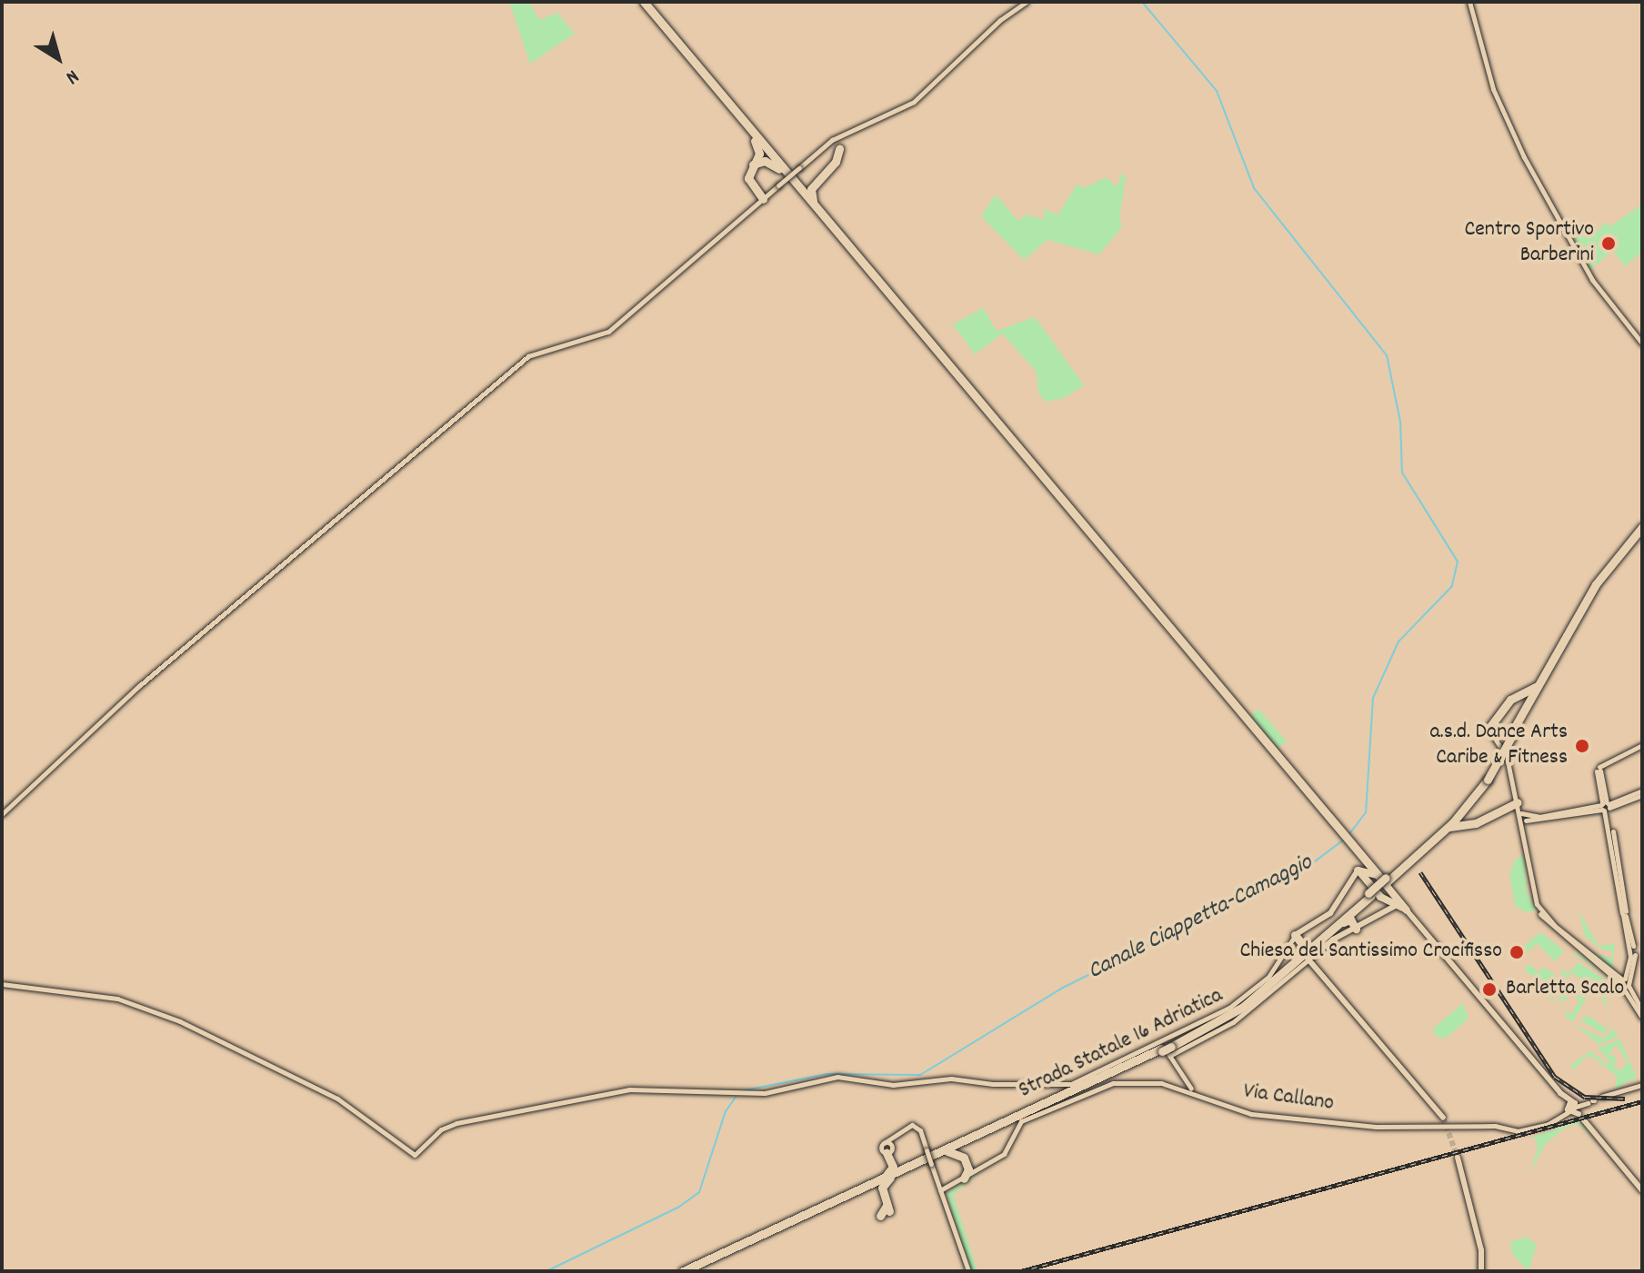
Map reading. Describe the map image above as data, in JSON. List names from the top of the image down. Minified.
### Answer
{"streets":{"highway":["Strada Statale 16 Adriatica"],"street":["Via Callano"]},"water":["Canale Ciappetta-Camaggio"],"places":["Centro Sportivo Barberini","a.s.d. Dance Arts Caribe & Fitness","Chiesa del Santissimo Crocifisso","Barletta Scalo"],"north":"bottom right"}
